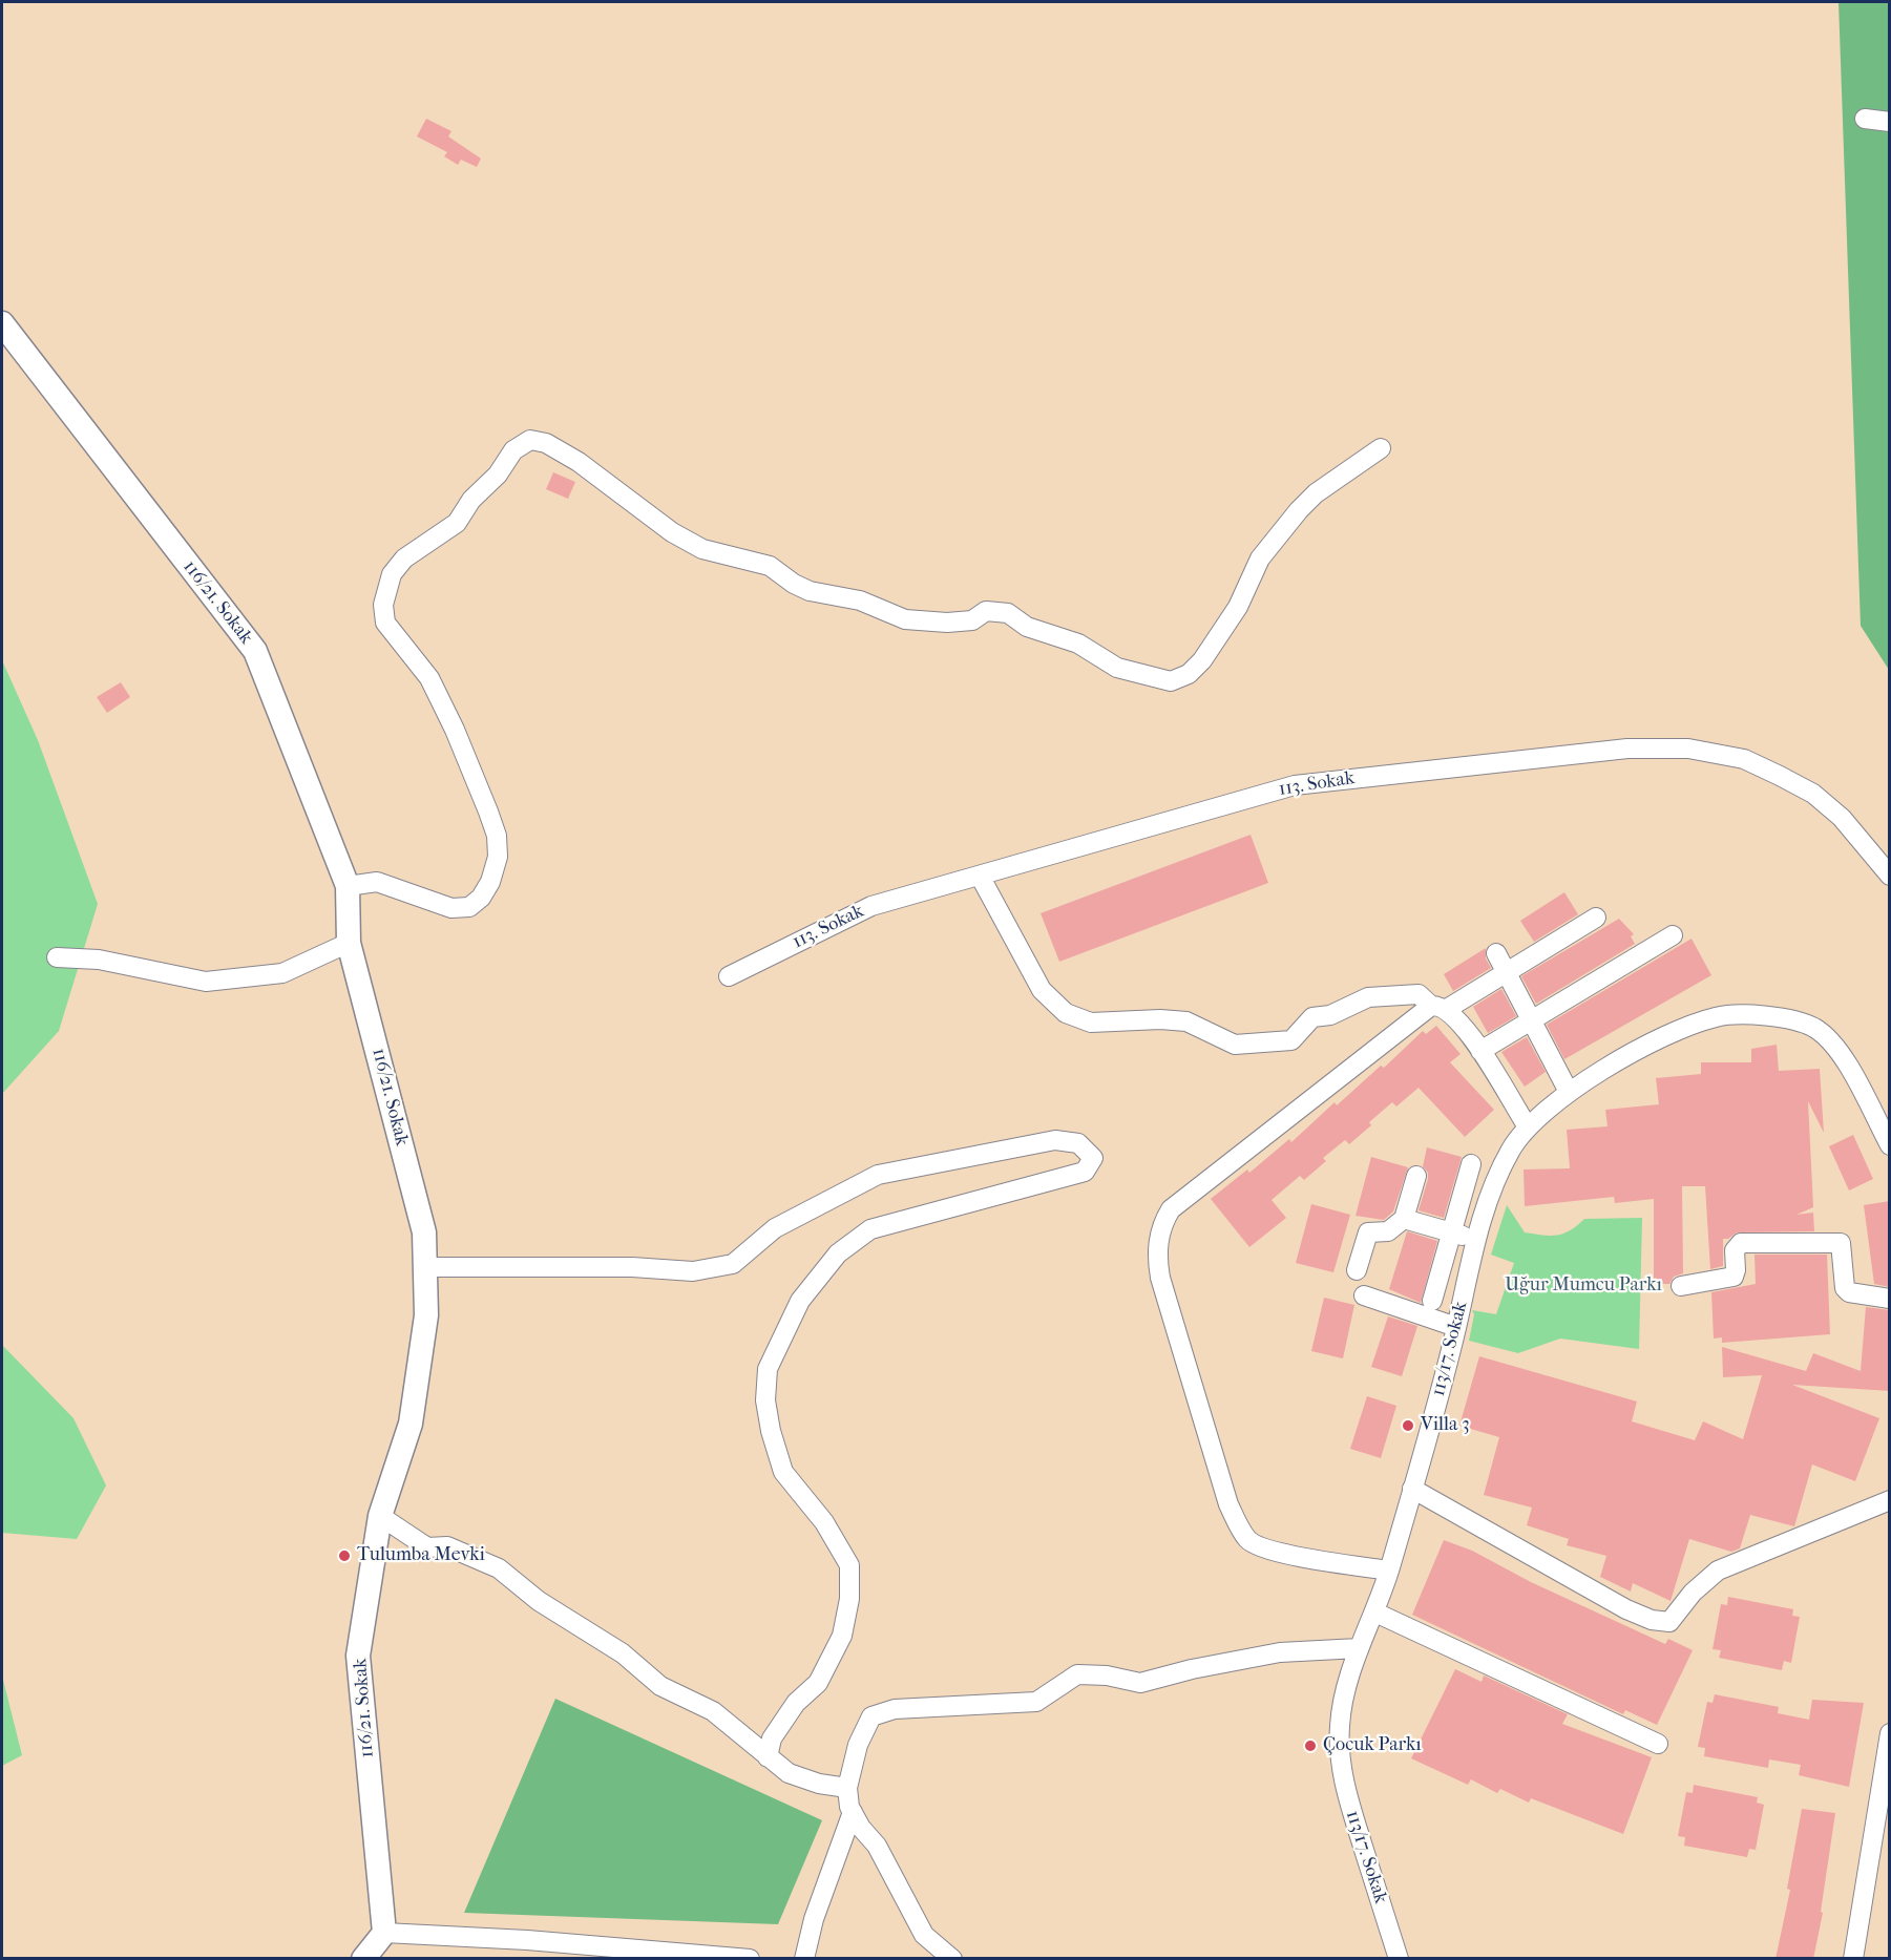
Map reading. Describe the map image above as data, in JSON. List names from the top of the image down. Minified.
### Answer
{"streets":{"street":["116/21. Sokak","113. Sokak","113/17. Sokak"]},"parks":["Uğur Mumcu Parkı"],"places":["Villa 3","Tulumba Mevki","Çocuk Parkı"]}
